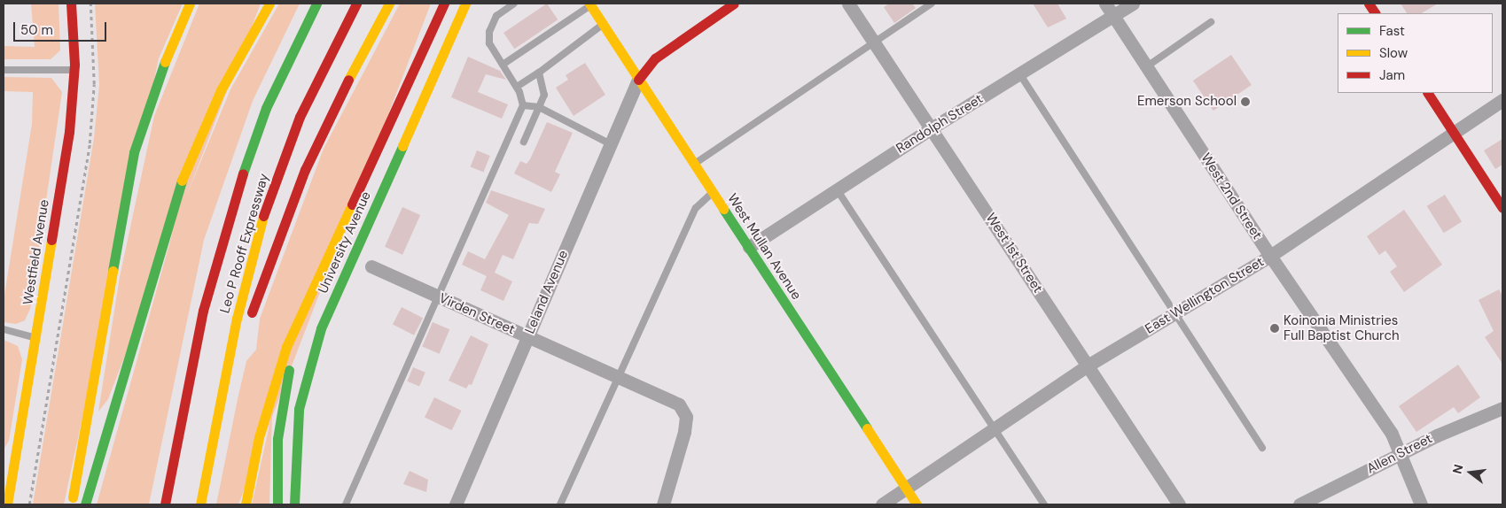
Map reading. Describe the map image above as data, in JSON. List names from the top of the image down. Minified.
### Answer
{"streets":{"main road":["University Avenue","Leo P Rooff Expressway","West Mullan Avenue","Westfield Avenue"],"street":["Randolph Street","West 2nd Street","West 1st Street","Leland Avenue","East Wellington Street","Virden Street","Allen Street"]},"crossings":[["Randolph Street","West 2nd Street"],["Randolph Street","West Mullan Avenue"],["Randolph Street","West 1st Street"],["West 2nd Street","East Wellington Street"],["West 2nd Street","Allen Street"],["West Mullan Avenue","Leland Avenue"],["West Mullan Avenue","East Wellington Street"],["West 1st Street","East Wellington Street"],["Leland Avenue","Virden Street"]],"places":["Emerson School","Koinonia Ministries Full Baptist Church"],"legend":["Fast","Slow","Jam"],"scale_bar":"50 m","north":"left"}
